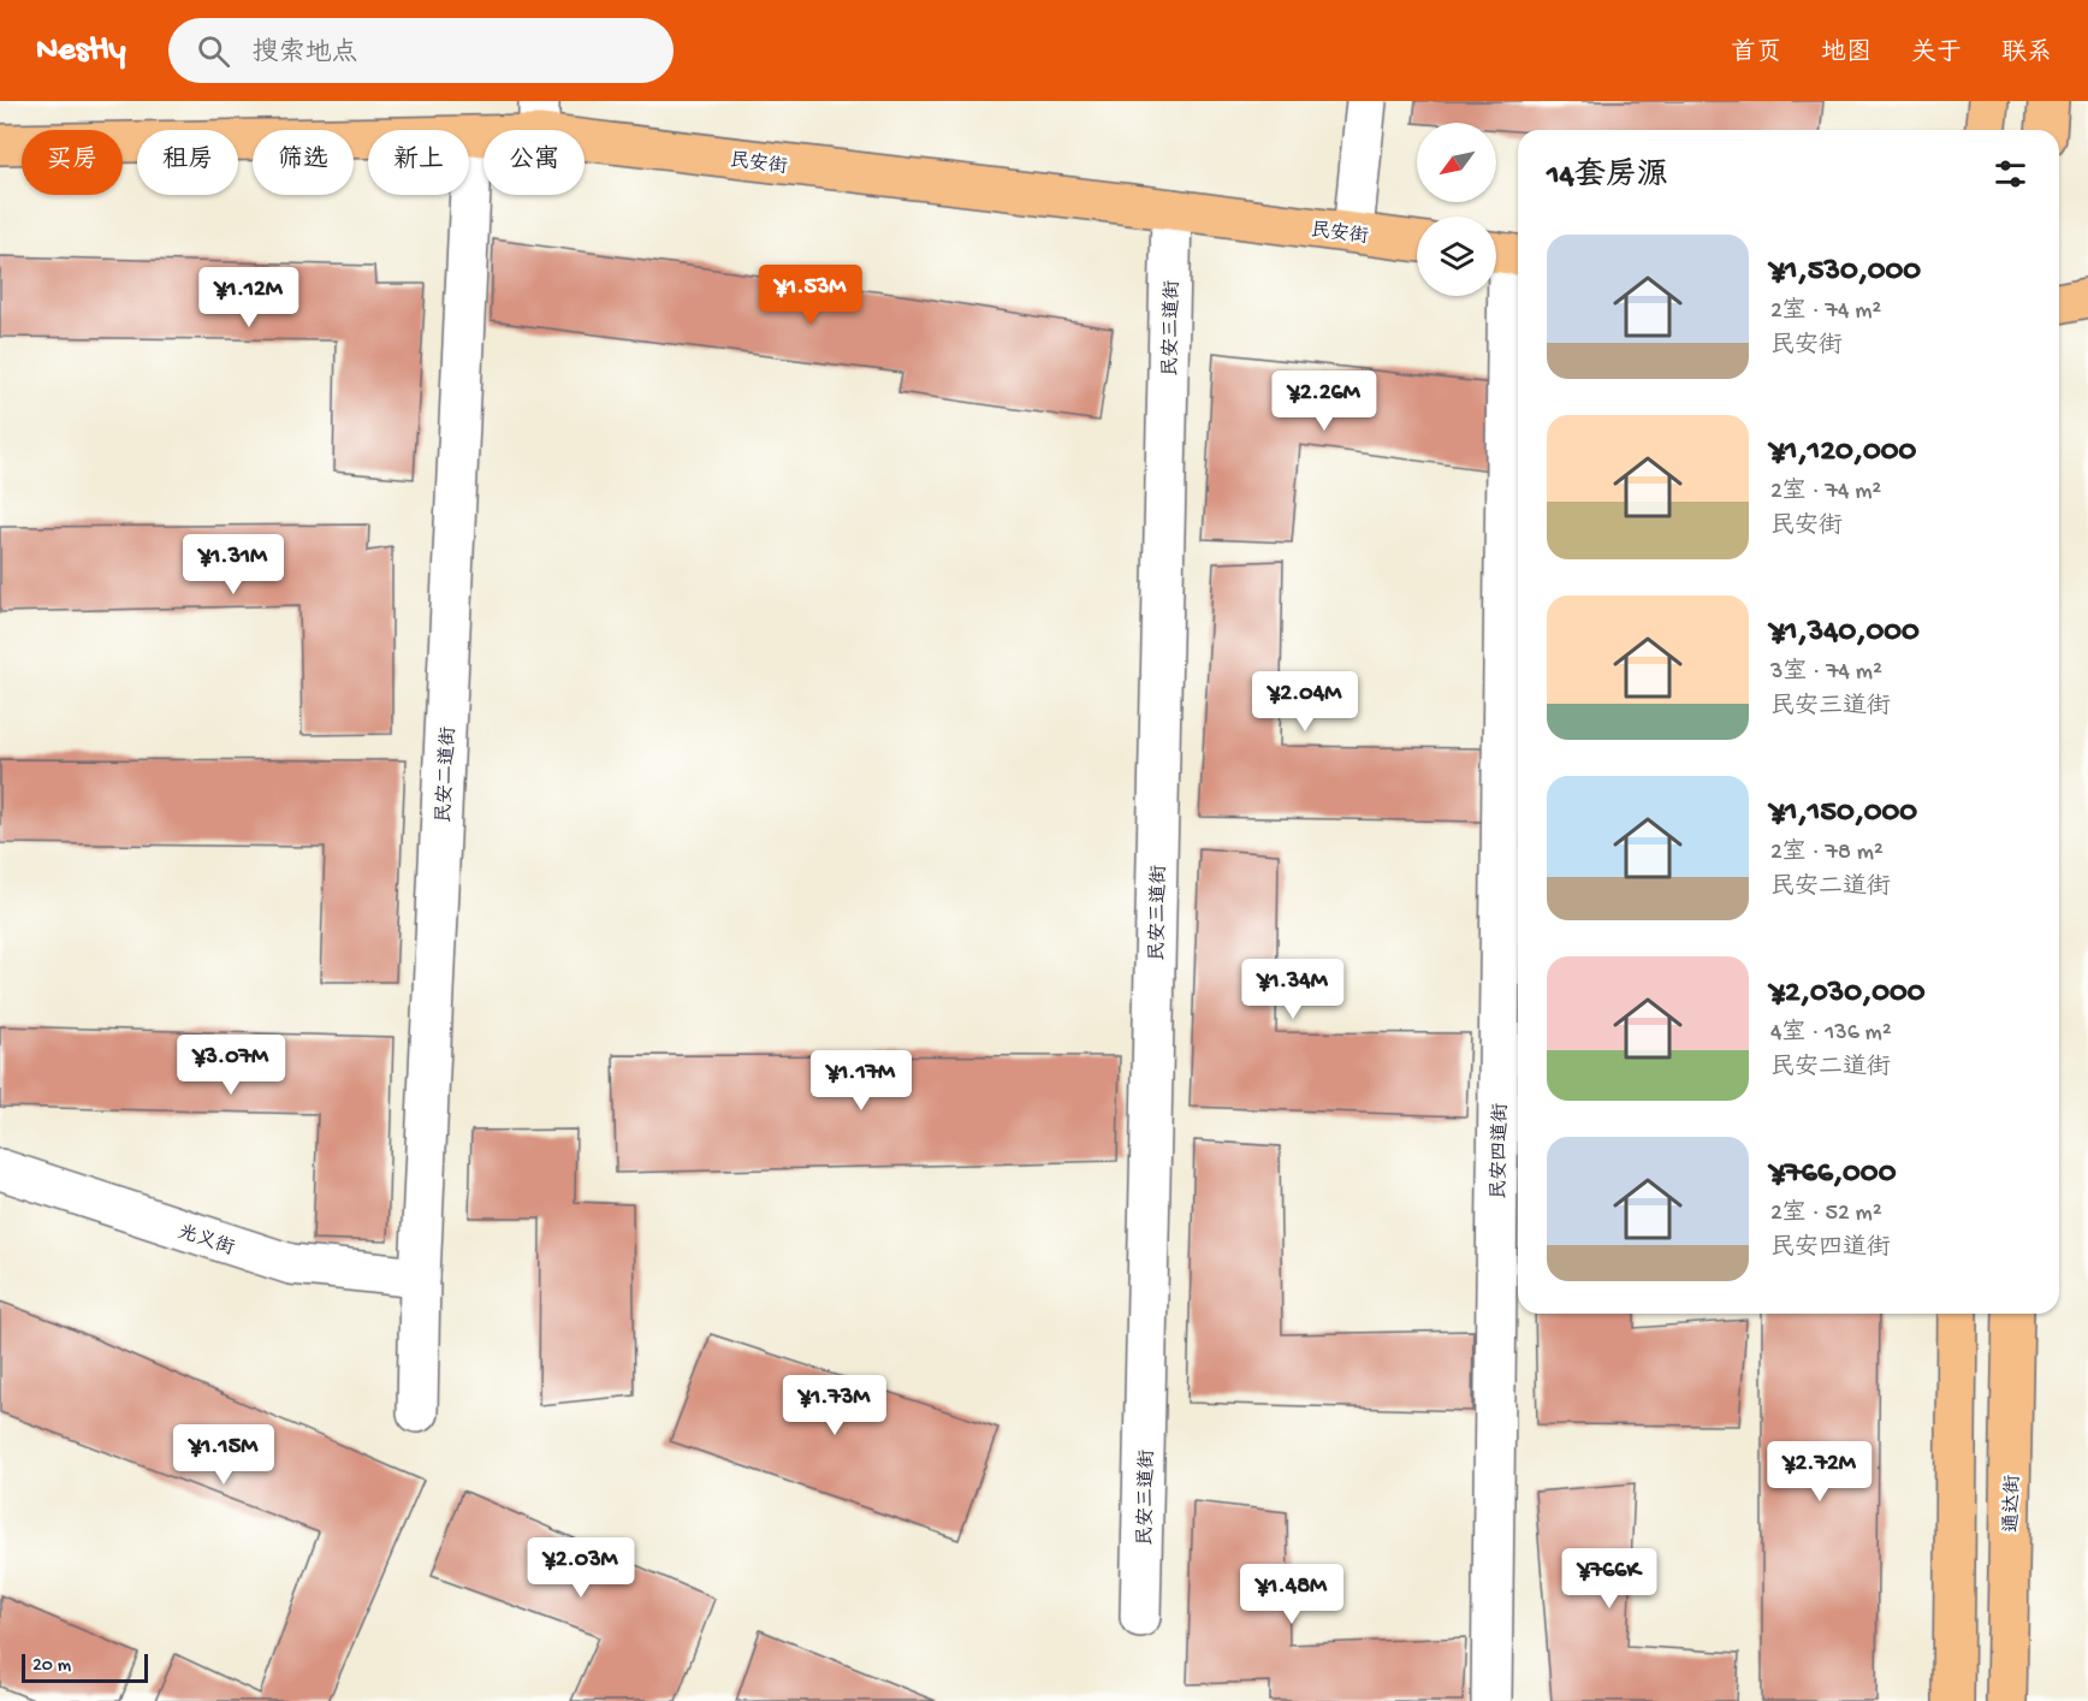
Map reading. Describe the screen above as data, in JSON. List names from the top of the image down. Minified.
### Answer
{"streets":{"main road":["民安街","通达街"],"street":["民安三道街","民安二道街","民安四道街","光义街"]},"crossings":[["民安街","民安三道街"],["民安街","民安二道街"],["民安二道街","光义街"]],"scale_bar":"20 m","north":"bottom left","page":{"header":"Nestly","search":"搜索地点","nav":["首页","地图","关于","联系"],"chip":["买房","租房","筛选","新上","公寓"],"heading":"14套房源","list":[{"name":"¥1,530,000","note":"2室 · 74 m² · 民安街"},{"name":"¥1,120,000","note":"2室 · 74 m² · 民安街"},{"name":"¥1,340,000","note":"3室 · 74 m² · 民安三道街"},{"name":"¥1,150,000","note":"2室 · 78 m² · 民安二道街"},{"name":"¥2,030,000","note":"4室 · 136 m² · 民安二道街"},{"name":"¥766,000","note":"2室 · 52 m² · 民安四道街"}],"price":["¥1.53M","¥1.12M","¥2.26M","¥1.31M","¥2.04M","¥1.34M","¥3.07M","¥1.17M","¥1.73M","¥1.15M","¥2.72M","¥2.03M","¥766K","¥1.48M"],"scale":"20 m"}}
